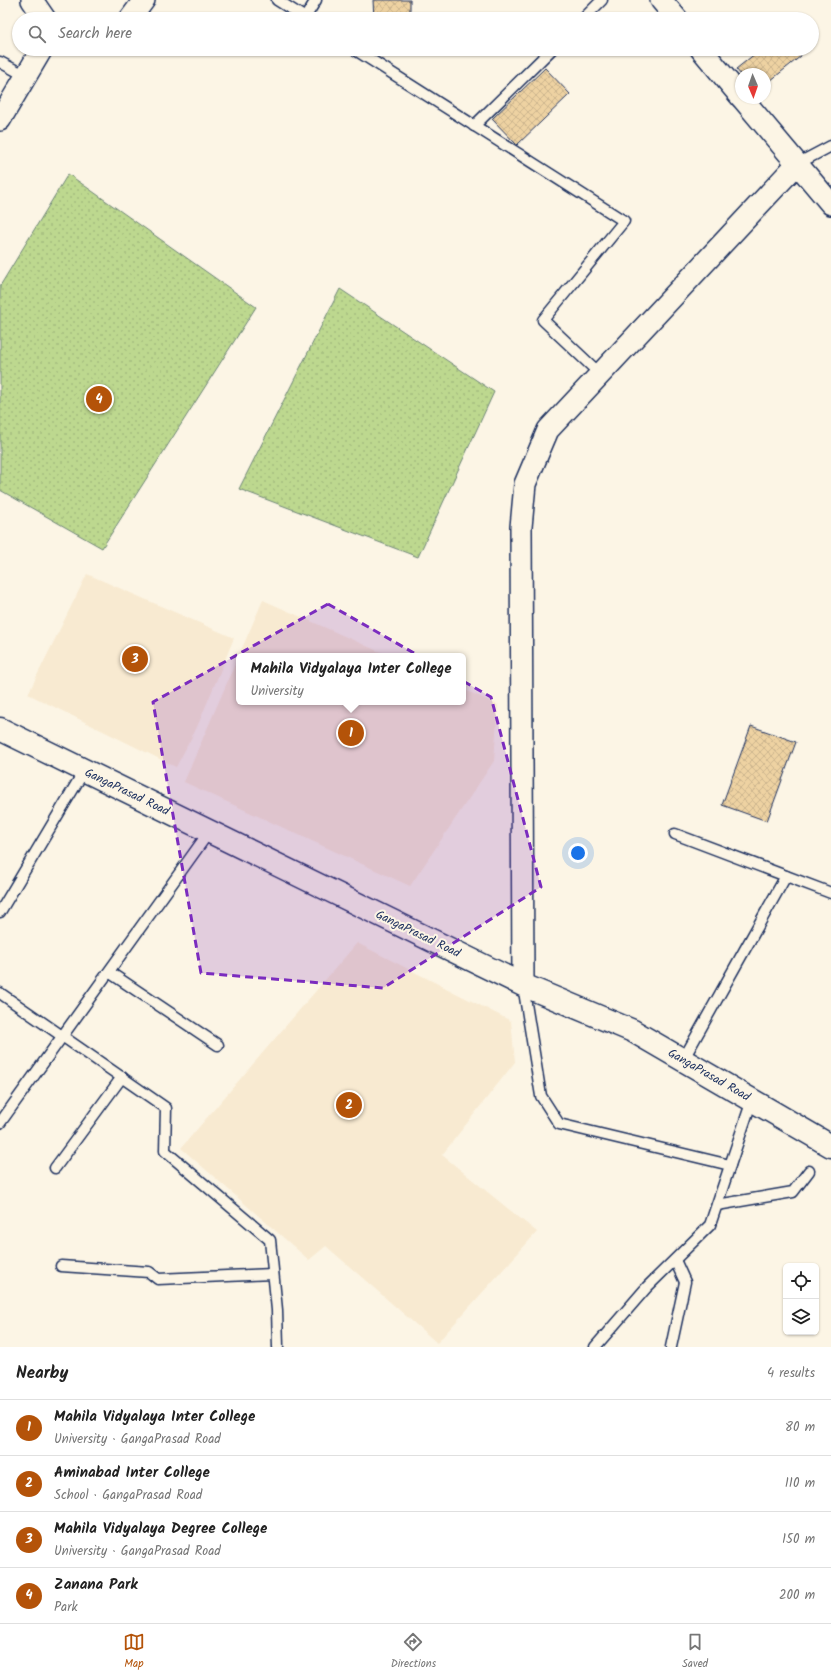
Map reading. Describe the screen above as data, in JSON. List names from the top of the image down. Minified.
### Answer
{"streets":{"street":["GangaPrasad Road"]},"north":"bottom","page":{"search":"Search here","pins":["4","3","1","2"],"popup":["Mahila Vidyalaya Inter College","University"],"heading":["Nearby","4 results"],"list":[{"mark":"1","name":"Mahila Vidyalaya Inter College","note":"University · GangaPrasad Road","value":"80 m"},{"mark":"2","name":"Aminabad Inter College","note":"School · GangaPrasad Road","value":"110 m"},{"mark":"3","name":"Mahila Vidyalaya Degree College","note":"University · GangaPrasad Road","value":"150 m"},{"mark":"4","name":"Zanana Park","note":"Park","value":"200 m"}],"nav":["Map","Directions","Saved"]}}
